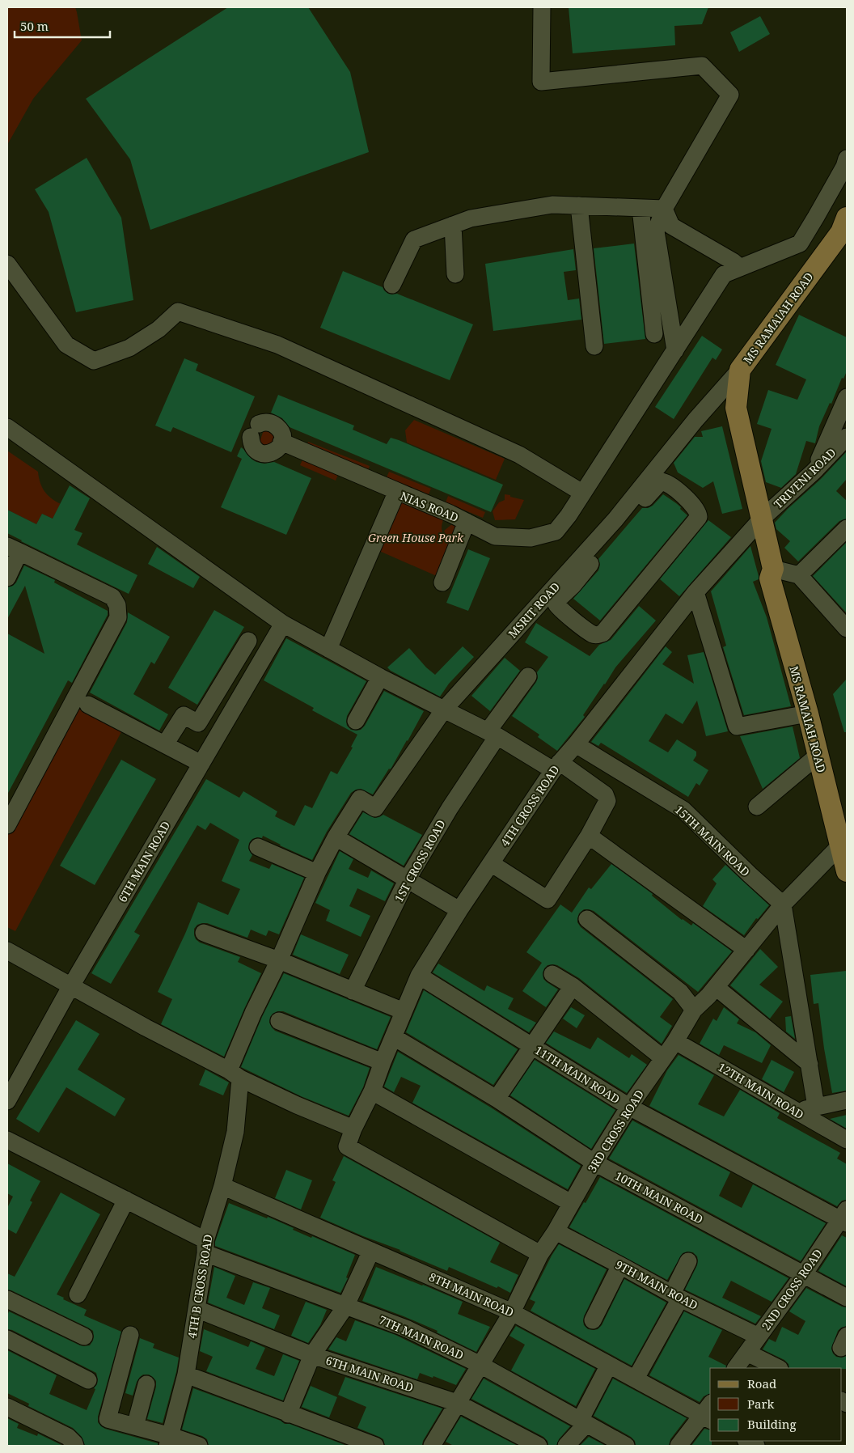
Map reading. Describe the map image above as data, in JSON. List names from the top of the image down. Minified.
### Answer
{"streets":{"main road":["MS RAMAIAH ROAD"],"street":["TRIVENI ROAD","NIAS ROAD","MSRIT ROAD","4TH CROSS ROAD","15TH MAIN ROAD","1ST CROSS ROAD","6TH MAIN ROAD","11TH MAIN ROAD","12TH MAIN ROAD","3RD CROSS ROAD","10TH MAIN ROAD","9TH MAIN ROAD","4TH B CROSS ROAD","2ND CROSS ROAD","8TH MAIN ROAD","7TH MAIN ROAD"]},"crossings":[["MS RAMAIAH ROAD","TRIVENI ROAD"],["MS RAMAIAH ROAD","MSRIT ROAD"],["MS RAMAIAH ROAD","4TH CROSS ROAD"],["MS RAMAIAH ROAD","3RD CROSS ROAD"],["TRIVENI ROAD","4TH CROSS ROAD"],["MSRIT ROAD","4TH B CROSS ROAD"],["4TH CROSS ROAD","15TH MAIN ROAD"],["4TH CROSS ROAD","11TH MAIN ROAD"],["4TH CROSS ROAD","3RD CROSS ROAD"],["4TH CROSS ROAD","10TH MAIN ROAD"],["15TH MAIN ROAD","3RD CROSS ROAD"],["6TH MAIN ROAD","3RD CROSS ROAD"],["6TH MAIN ROAD","4TH B CROSS ROAD"],["11TH MAIN ROAD","3RD CROSS ROAD"],["11TH MAIN ROAD","2ND CROSS ROAD"],["12TH MAIN ROAD","3RD CROSS ROAD"],["3RD CROSS ROAD","10TH MAIN ROAD"],["3RD CROSS ROAD","9TH MAIN ROAD"],["3RD CROSS ROAD","8TH MAIN ROAD"],["3RD CROSS ROAD","7TH MAIN ROAD"],["10TH MAIN ROAD","2ND CROSS ROAD"],["9TH MAIN ROAD","2ND CROSS ROAD"],["4TH B CROSS ROAD","8TH MAIN ROAD"],["4TH B CROSS ROAD","7TH MAIN ROAD"]],"parks":["Green House Park"],"legend":["Road","Park","Building"],"scale_bar":"50 m"}
